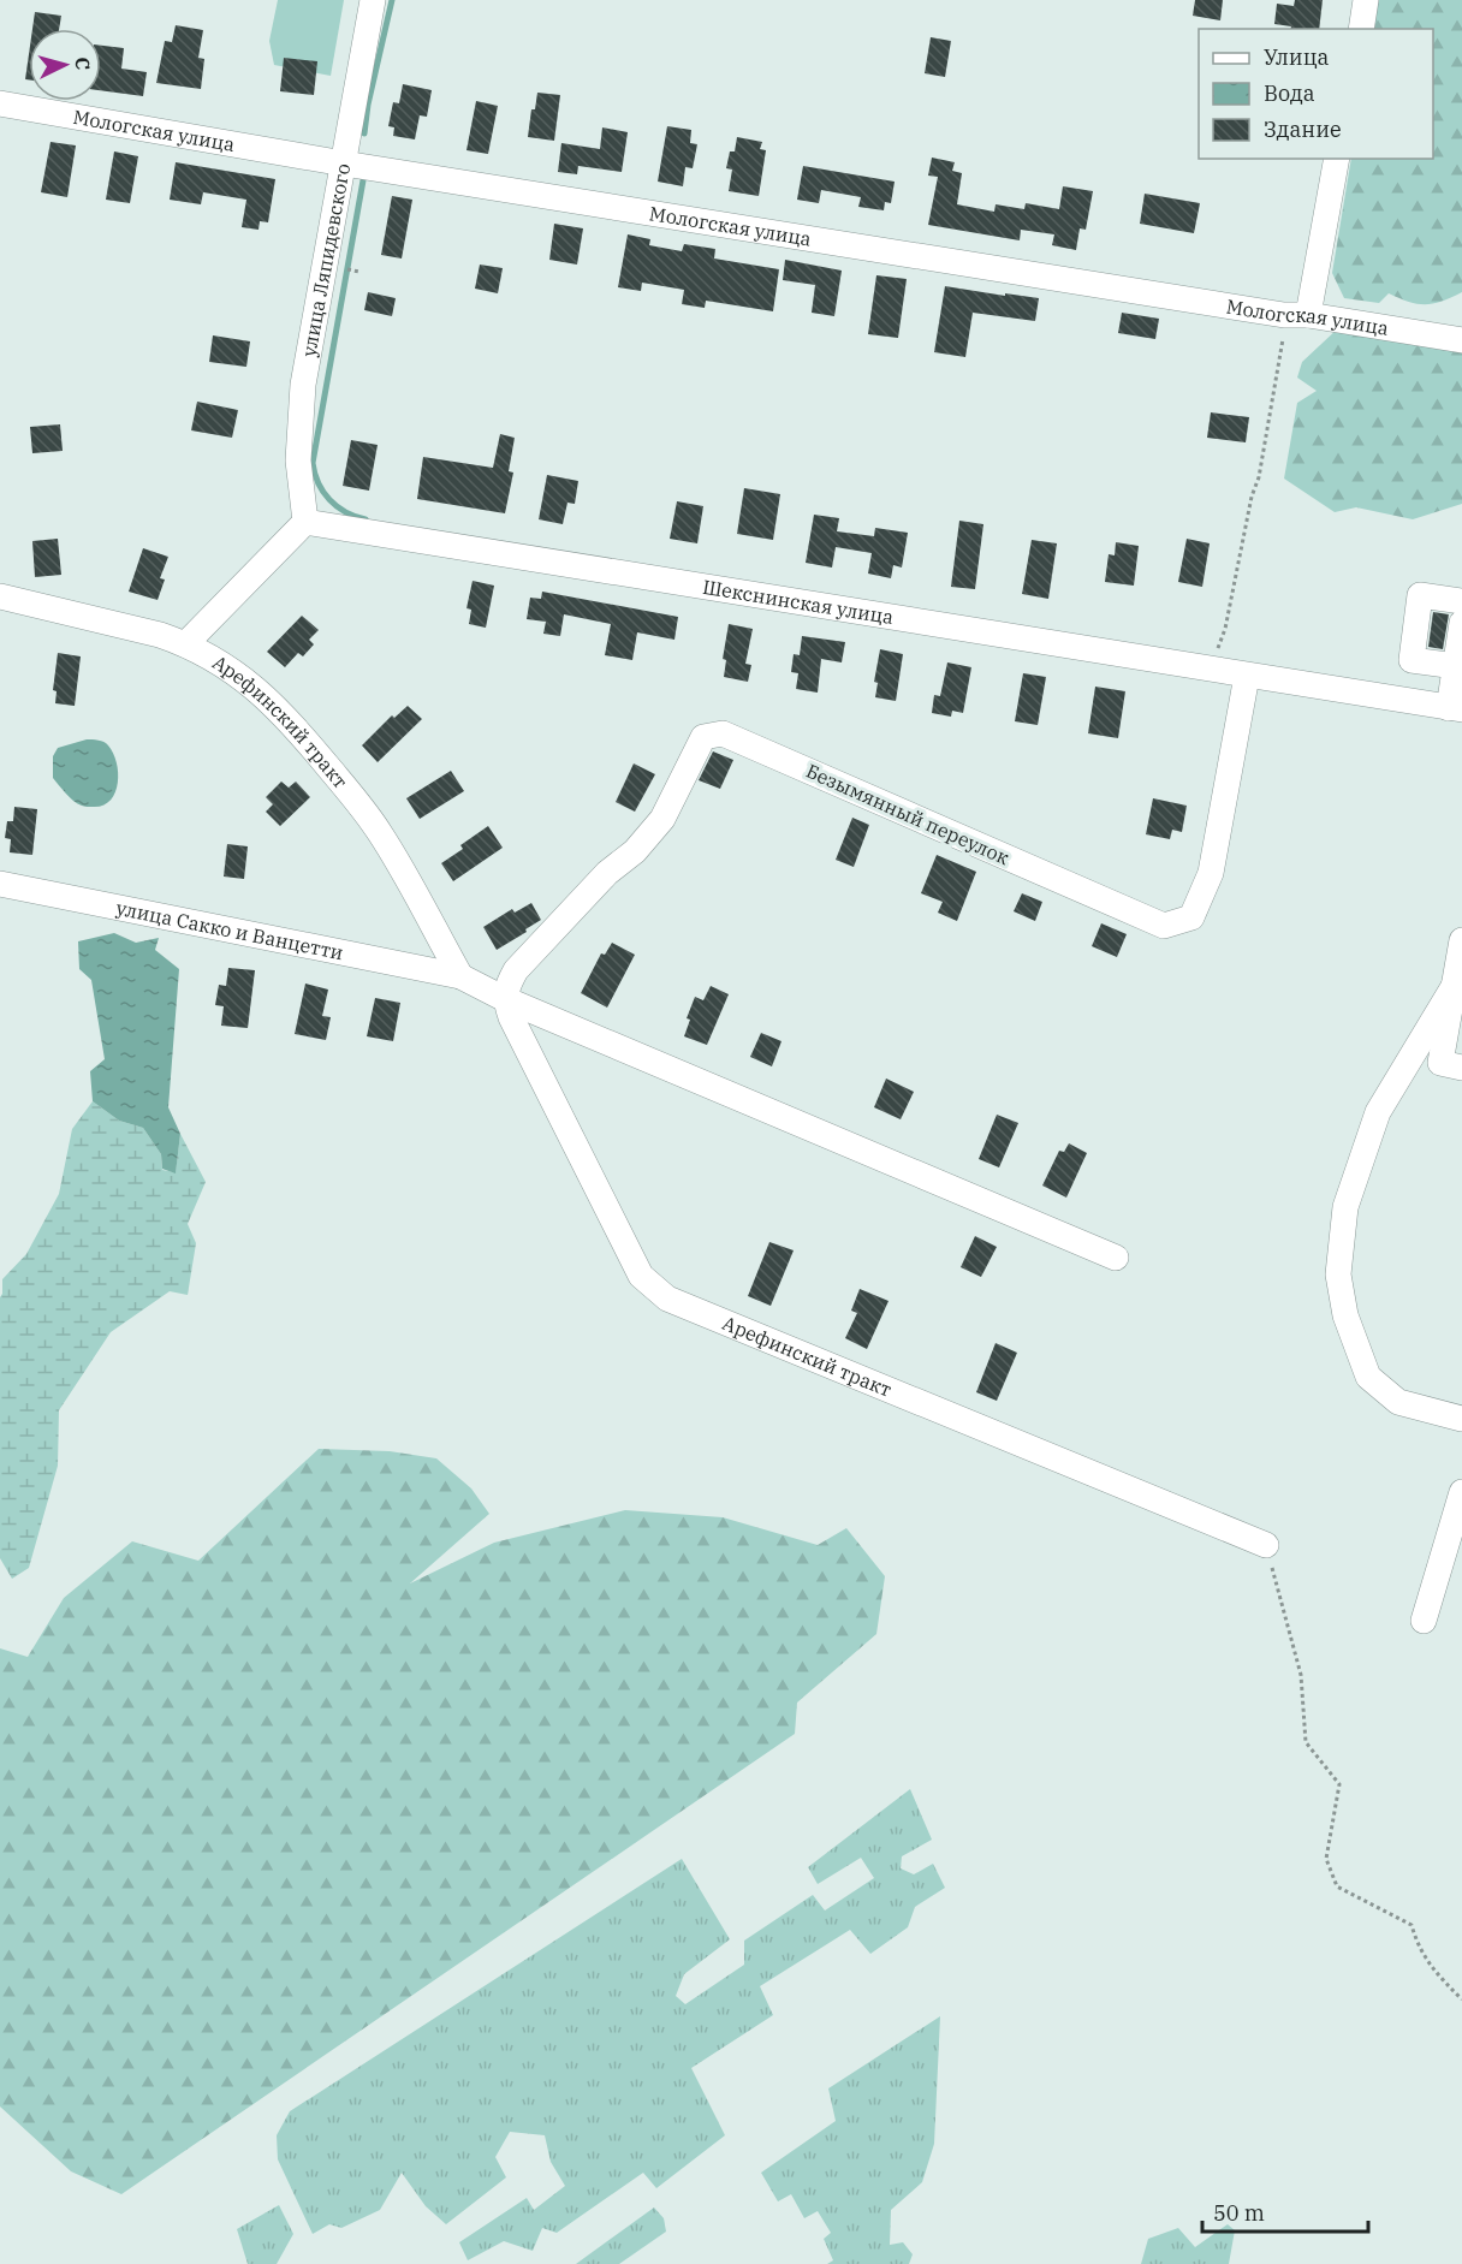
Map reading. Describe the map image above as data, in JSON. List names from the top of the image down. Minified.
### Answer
{"streets":{"street":["Мологская улица","улица Ляпидевского","Шекснинская улица","Арефинский тракт","Безымянный переулок","улица Сакко и Ванцетти"]},"crossings":[["Мологская улица","улица Ляпидевского"],["улица Ляпидевского","Шекснинская улица"],["Шекснинская улица","Безымянный переулок"],["Арефинский тракт","Безымянный переулок"],["Арефинский тракт","улица Сакко и Ванцетти"]],"legend":["Улица","Вода","Здание"],"scale_bar":"50 m","north":"right"}
